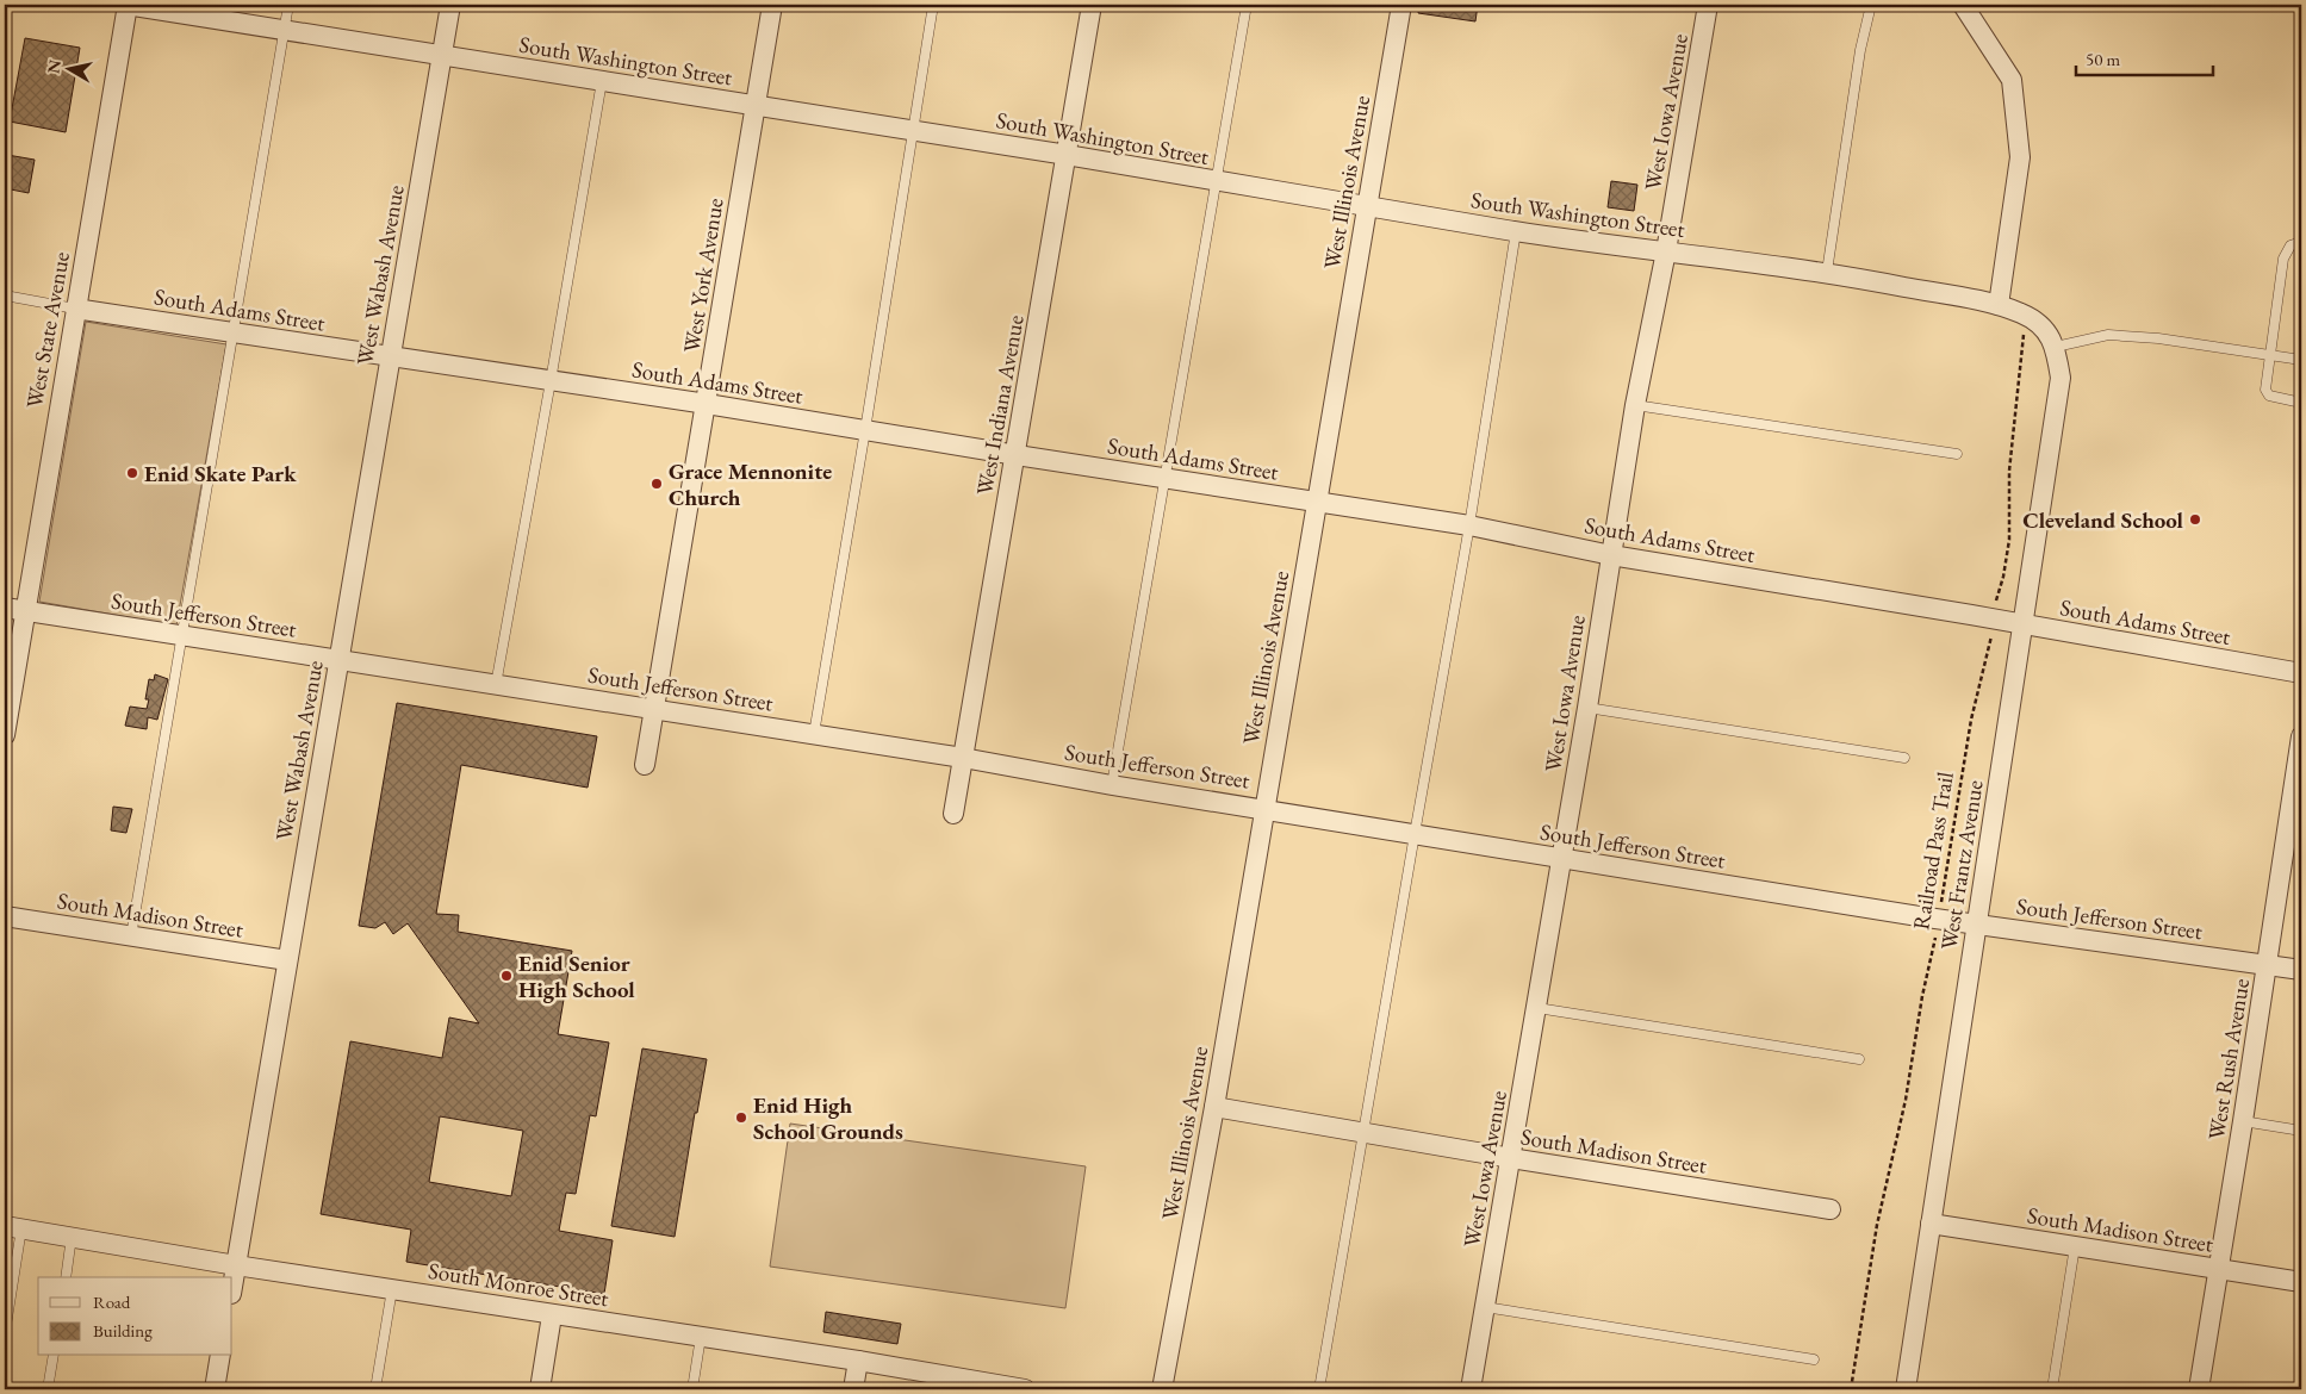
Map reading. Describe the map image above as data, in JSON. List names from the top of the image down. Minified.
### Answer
{"streets":{"street":["South Washington Street","West Iowa Avenue","West Illinois Avenue","West Wabash Avenue","West York Avenue","South Adams Street","West State Avenue","West Indiana Avenue","South Jefferson Street","West Frantz Avenue","South Madison Street","West Rush Avenue","South Monroe Street"],"path":["Railroad Pass Trail"]},"crossings":[["South Washington Street","West Iowa Avenue"],["South Washington Street","West Illinois Avenue"],["South Washington Street","West Wabash Avenue"],["South Washington Street","West York Avenue"],["South Washington Street","West State Avenue"],["South Washington Street","West Indiana Avenue"],["South Washington Street","Railroad Pass Trail"],["South Washington Street","West Frantz Avenue"],["West Iowa Avenue","South Adams Street"],["West Iowa Avenue","South Jefferson Street"],["West Iowa Avenue","South Madison Street"],["West Illinois Avenue","South Adams Street"],["West Illinois Avenue","South Jefferson Street"],["West Illinois Avenue","South Madison Street"],["West Wabash Avenue","South Adams Street"],["West Wabash Avenue","South Jefferson Street"],["West Wabash Avenue","South Madison Street"],["West Wabash Avenue","South Monroe Street"],["West York Avenue","South Adams Street"],["West York Avenue","South Jefferson Street"],["South Adams Street","West State Avenue"],["South Adams Street","West Indiana Avenue"],["South Adams Street","Railroad Pass Trail"],["South Adams Street","West Frantz Avenue"],["West State Avenue","South Jefferson Street"],["West Indiana Avenue","South Jefferson Street"],["South Jefferson Street","Railroad Pass Trail"],["South Jefferson Street","West Frantz Avenue"],["South Jefferson Street","West Rush Avenue"],["West Frantz Avenue","South Madison Street"],["South Madison Street","West Rush Avenue"]],"places":["Enid Skate Park","Grace Mennonite Church","Cleveland School","Enid Senior High School","Enid High School Grounds"],"legend":["Road","Building"],"scale_bar":"50 m","north":"left"}
